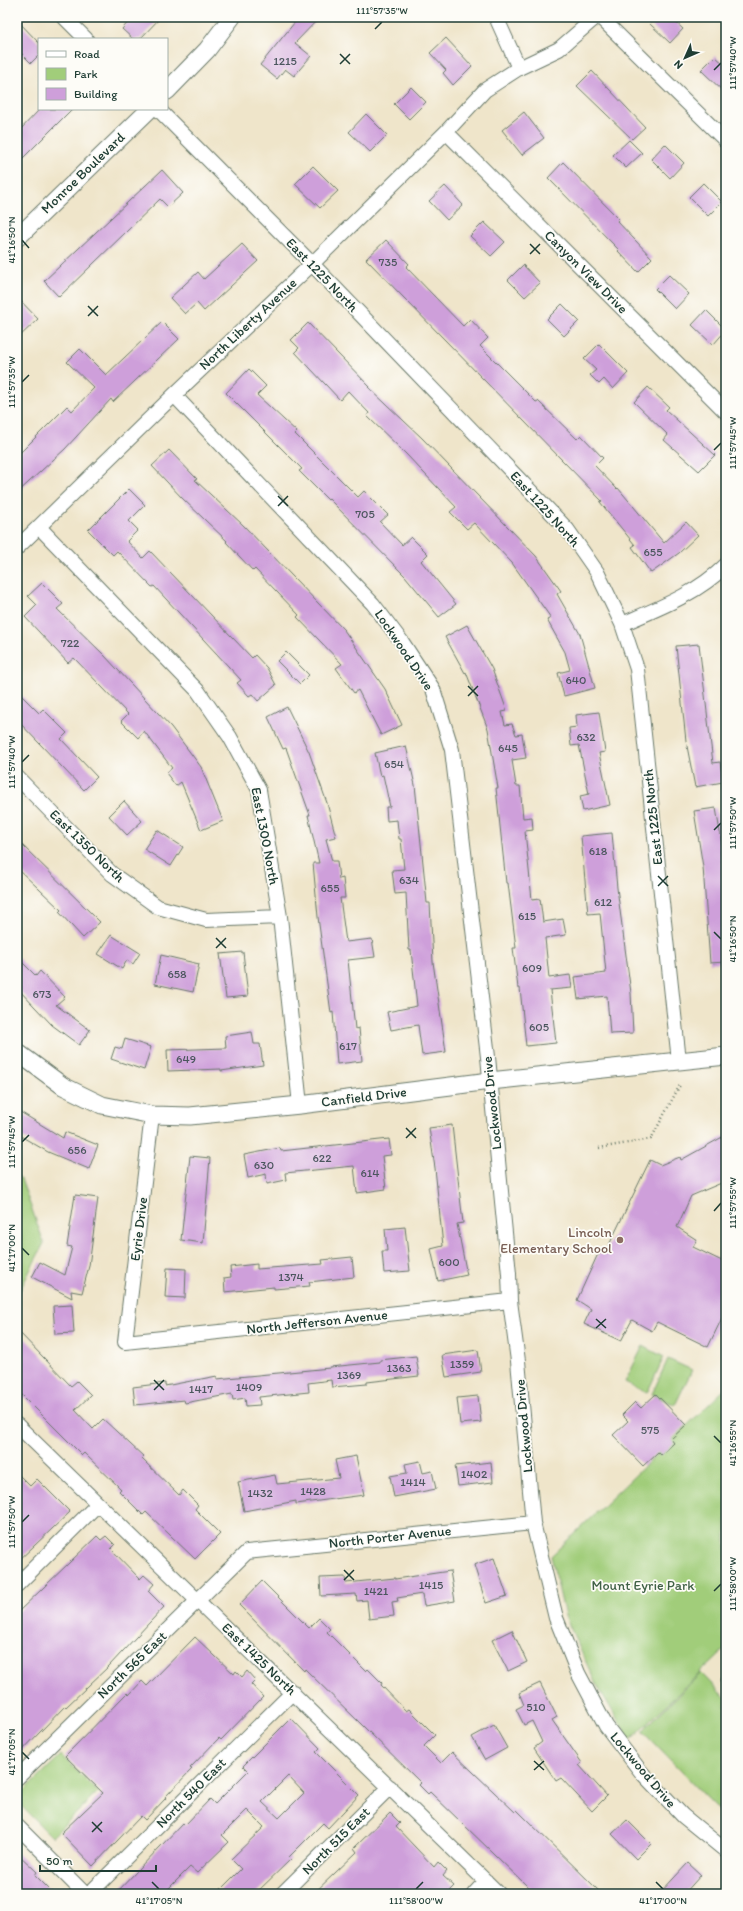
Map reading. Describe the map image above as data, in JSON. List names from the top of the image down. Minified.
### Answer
{"streets":{"street":["Monroe Boulevard","Canyon View Drive","East 1225 North","North Liberty Avenue","Lockwood Drive","East 1300 North","East 1350 North","Canfield Drive","Eyrie Drive","North Jefferson Avenue","North Porter Avenue","East 1425 North","North 565 East","North 540 East","North 515 East"]},"crossings":[["Canyon View Drive","North Liberty Avenue"],["East 1225 North","North Liberty Avenue"],["East 1225 North","Canfield Drive"],["North Liberty Avenue","Lockwood Drive"],["North Liberty Avenue","East 1300 North"],["Lockwood Drive","Canfield Drive"],["Lockwood Drive","North Jefferson Avenue"],["Lockwood Drive","North Porter Avenue"],["East 1300 North","East 1350 North"],["East 1300 North","Canfield Drive"],["Canfield Drive","Eyrie Drive"],["Eyrie Drive","North Jefferson Avenue"],["North Porter Avenue","North 565 East"],["East 1425 North","North 565 East"],["East 1425 North","North 540 East"],["East 1425 North","North 515 East"]],"parks":["Mount Eyrie Park"],"places":["Lincoln Elementary School"],"house_numbers":["1215","735","705","655","722","640","632","645","654","618","634","655","612","615","609","658","673","605","617","649","656","622","630","614","600","1374","1359","1363","1369","1409","1417","575","1402","1414","1428","1432","1415","1421","510"],"legend":["Road","Park","Building"],"scale_bar":"50 m","north":"bottom left","coordinates":["111°57'35\"W","111°57'40\"W","41°16'50\"N","111°57'45\"W","111°57'50\"W","111°57'55\"W","41°17'00\"N","41°16'55\"N","111°58'00\"W","41°17'05\"N"]}
